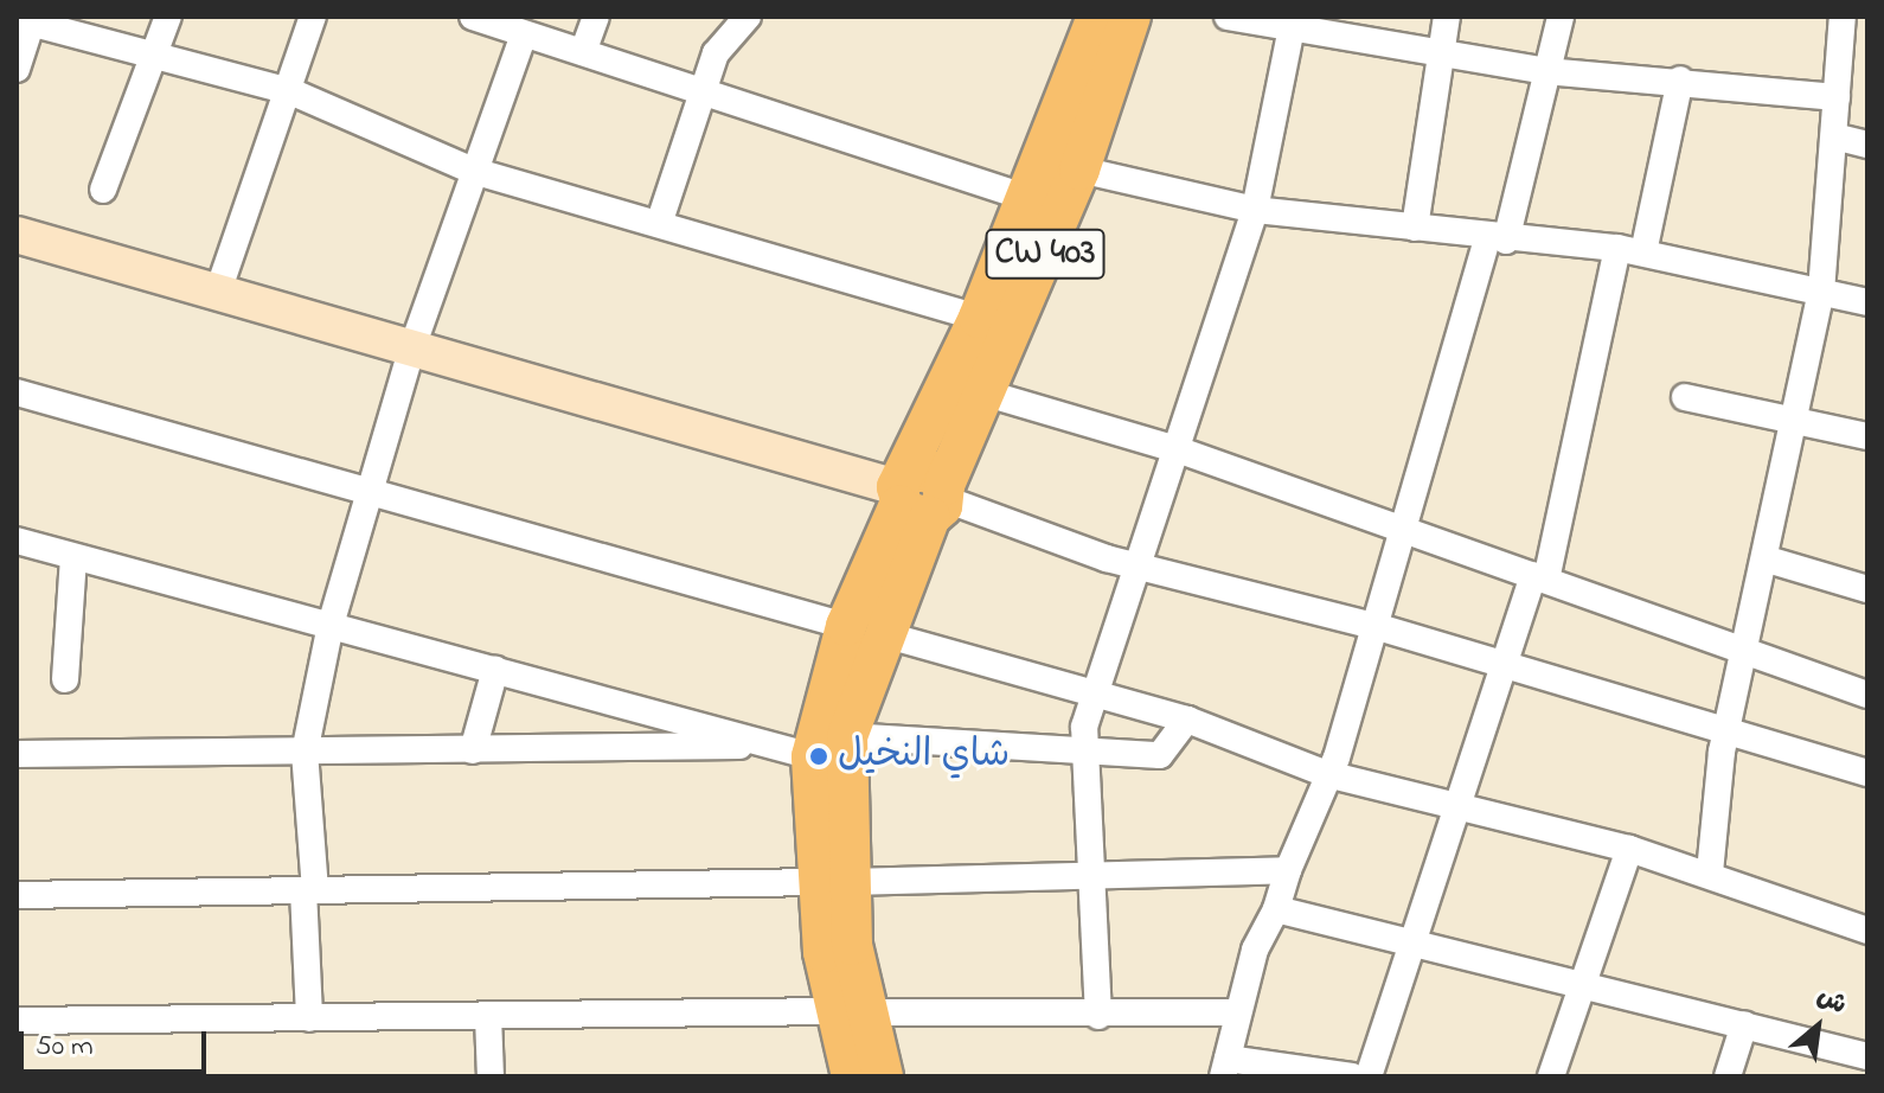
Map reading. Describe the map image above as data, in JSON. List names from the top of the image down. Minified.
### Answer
{"streets":{"main road":["CW 403"]},"places":["شاي النخيل"],"scale_bar":"50 m","north":"top right"}
